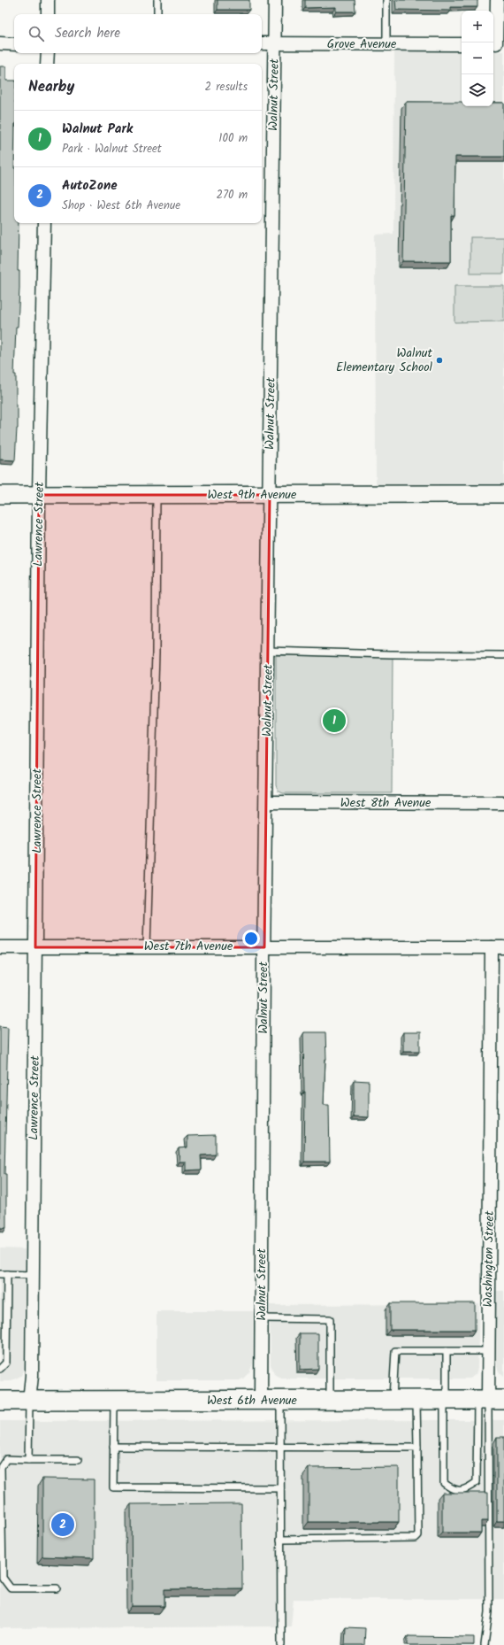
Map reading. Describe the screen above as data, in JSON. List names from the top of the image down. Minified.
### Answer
{"streets":{"main road":["West 6th Avenue"],"street":["Grove Avenue","Walnut Street","West 9th Avenue","Lawrence Street","West 8th Avenue","West 7th Avenue","Washington Street"]},"crossings":[["Grove Avenue","Walnut Street"],["Walnut Street","West 9th Avenue"],["Walnut Street","West 8th Avenue"],["Walnut Street","West 7th Avenue"],["Walnut Street","West 6th Avenue"],["West 9th Avenue","Lawrence Street"],["Lawrence Street","West 7th Avenue"],["Lawrence Street","West 6th Avenue"],["West 7th Avenue","Washington Street"],["Washington Street","West 6th Avenue"]],"places":["Walnut Elementary School"],"page":{"map_buttons":["+","−"],"search":"Search here","heading":["Nearby","2 results"],"list":[{"mark":"1","name":"Walnut Park","note":"Park · Walnut Street","value":"100 m"},{"mark":"2","name":"AutoZone","note":"Shop · West 6th Avenue","value":"270 m"}],"pins":["1","2"]}}
